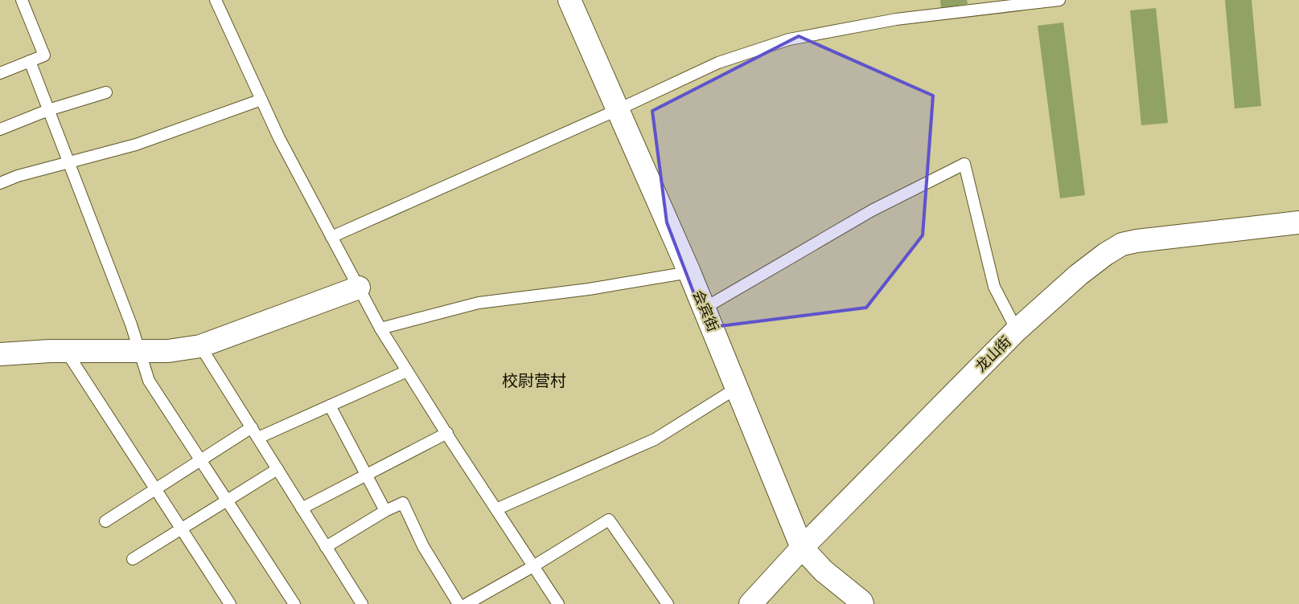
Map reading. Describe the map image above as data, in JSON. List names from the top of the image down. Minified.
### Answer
{"streets":{"street":["会宾街","龙山街"]},"crossings":[["会宾街","龙山街"]],"districts":["校尉营村"]}
